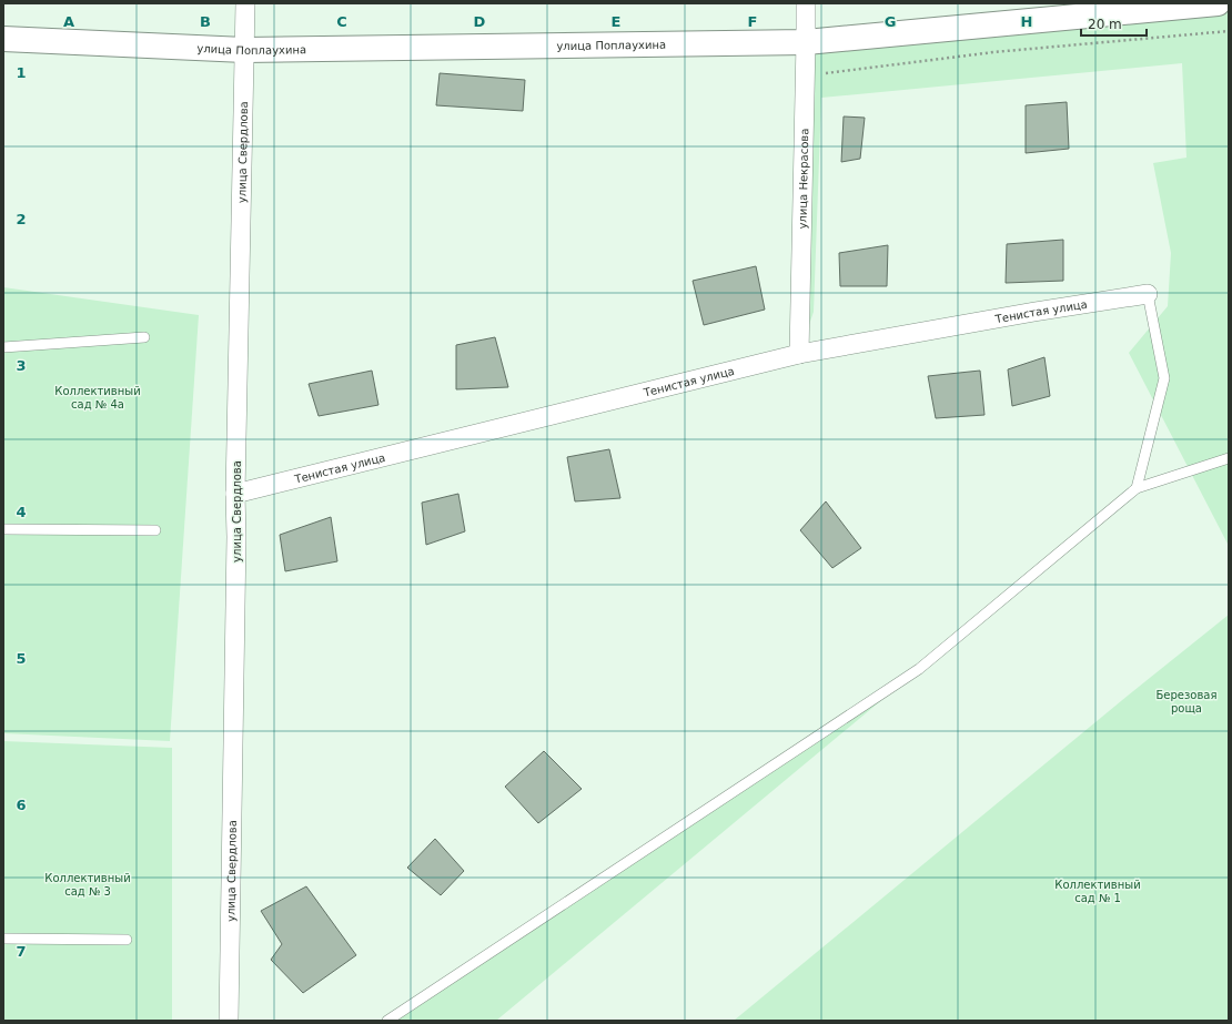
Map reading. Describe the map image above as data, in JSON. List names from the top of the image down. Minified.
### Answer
{"streets":{"street":["улица Поплаухина","улица Свердлова","улица Некрасова","Тенистая улица"]},"crossings":[["улица Поплаухина","улица Свердлова"],["улица Поплаухина","улица Некрасова"],["улица Свердлова","Тенистая улица"],["улица Некрасова","Тенистая улица"]],"parks":["Коллективный сад № 4а","Березовая роща","Коллективный сад № 3","Коллективный сад № 1"],"scale_bar":"20 m","grid":{"columns":["A","B","C","D","E","F","G","H"],"rows":["1","2","3","4","5","6","7"]}}
